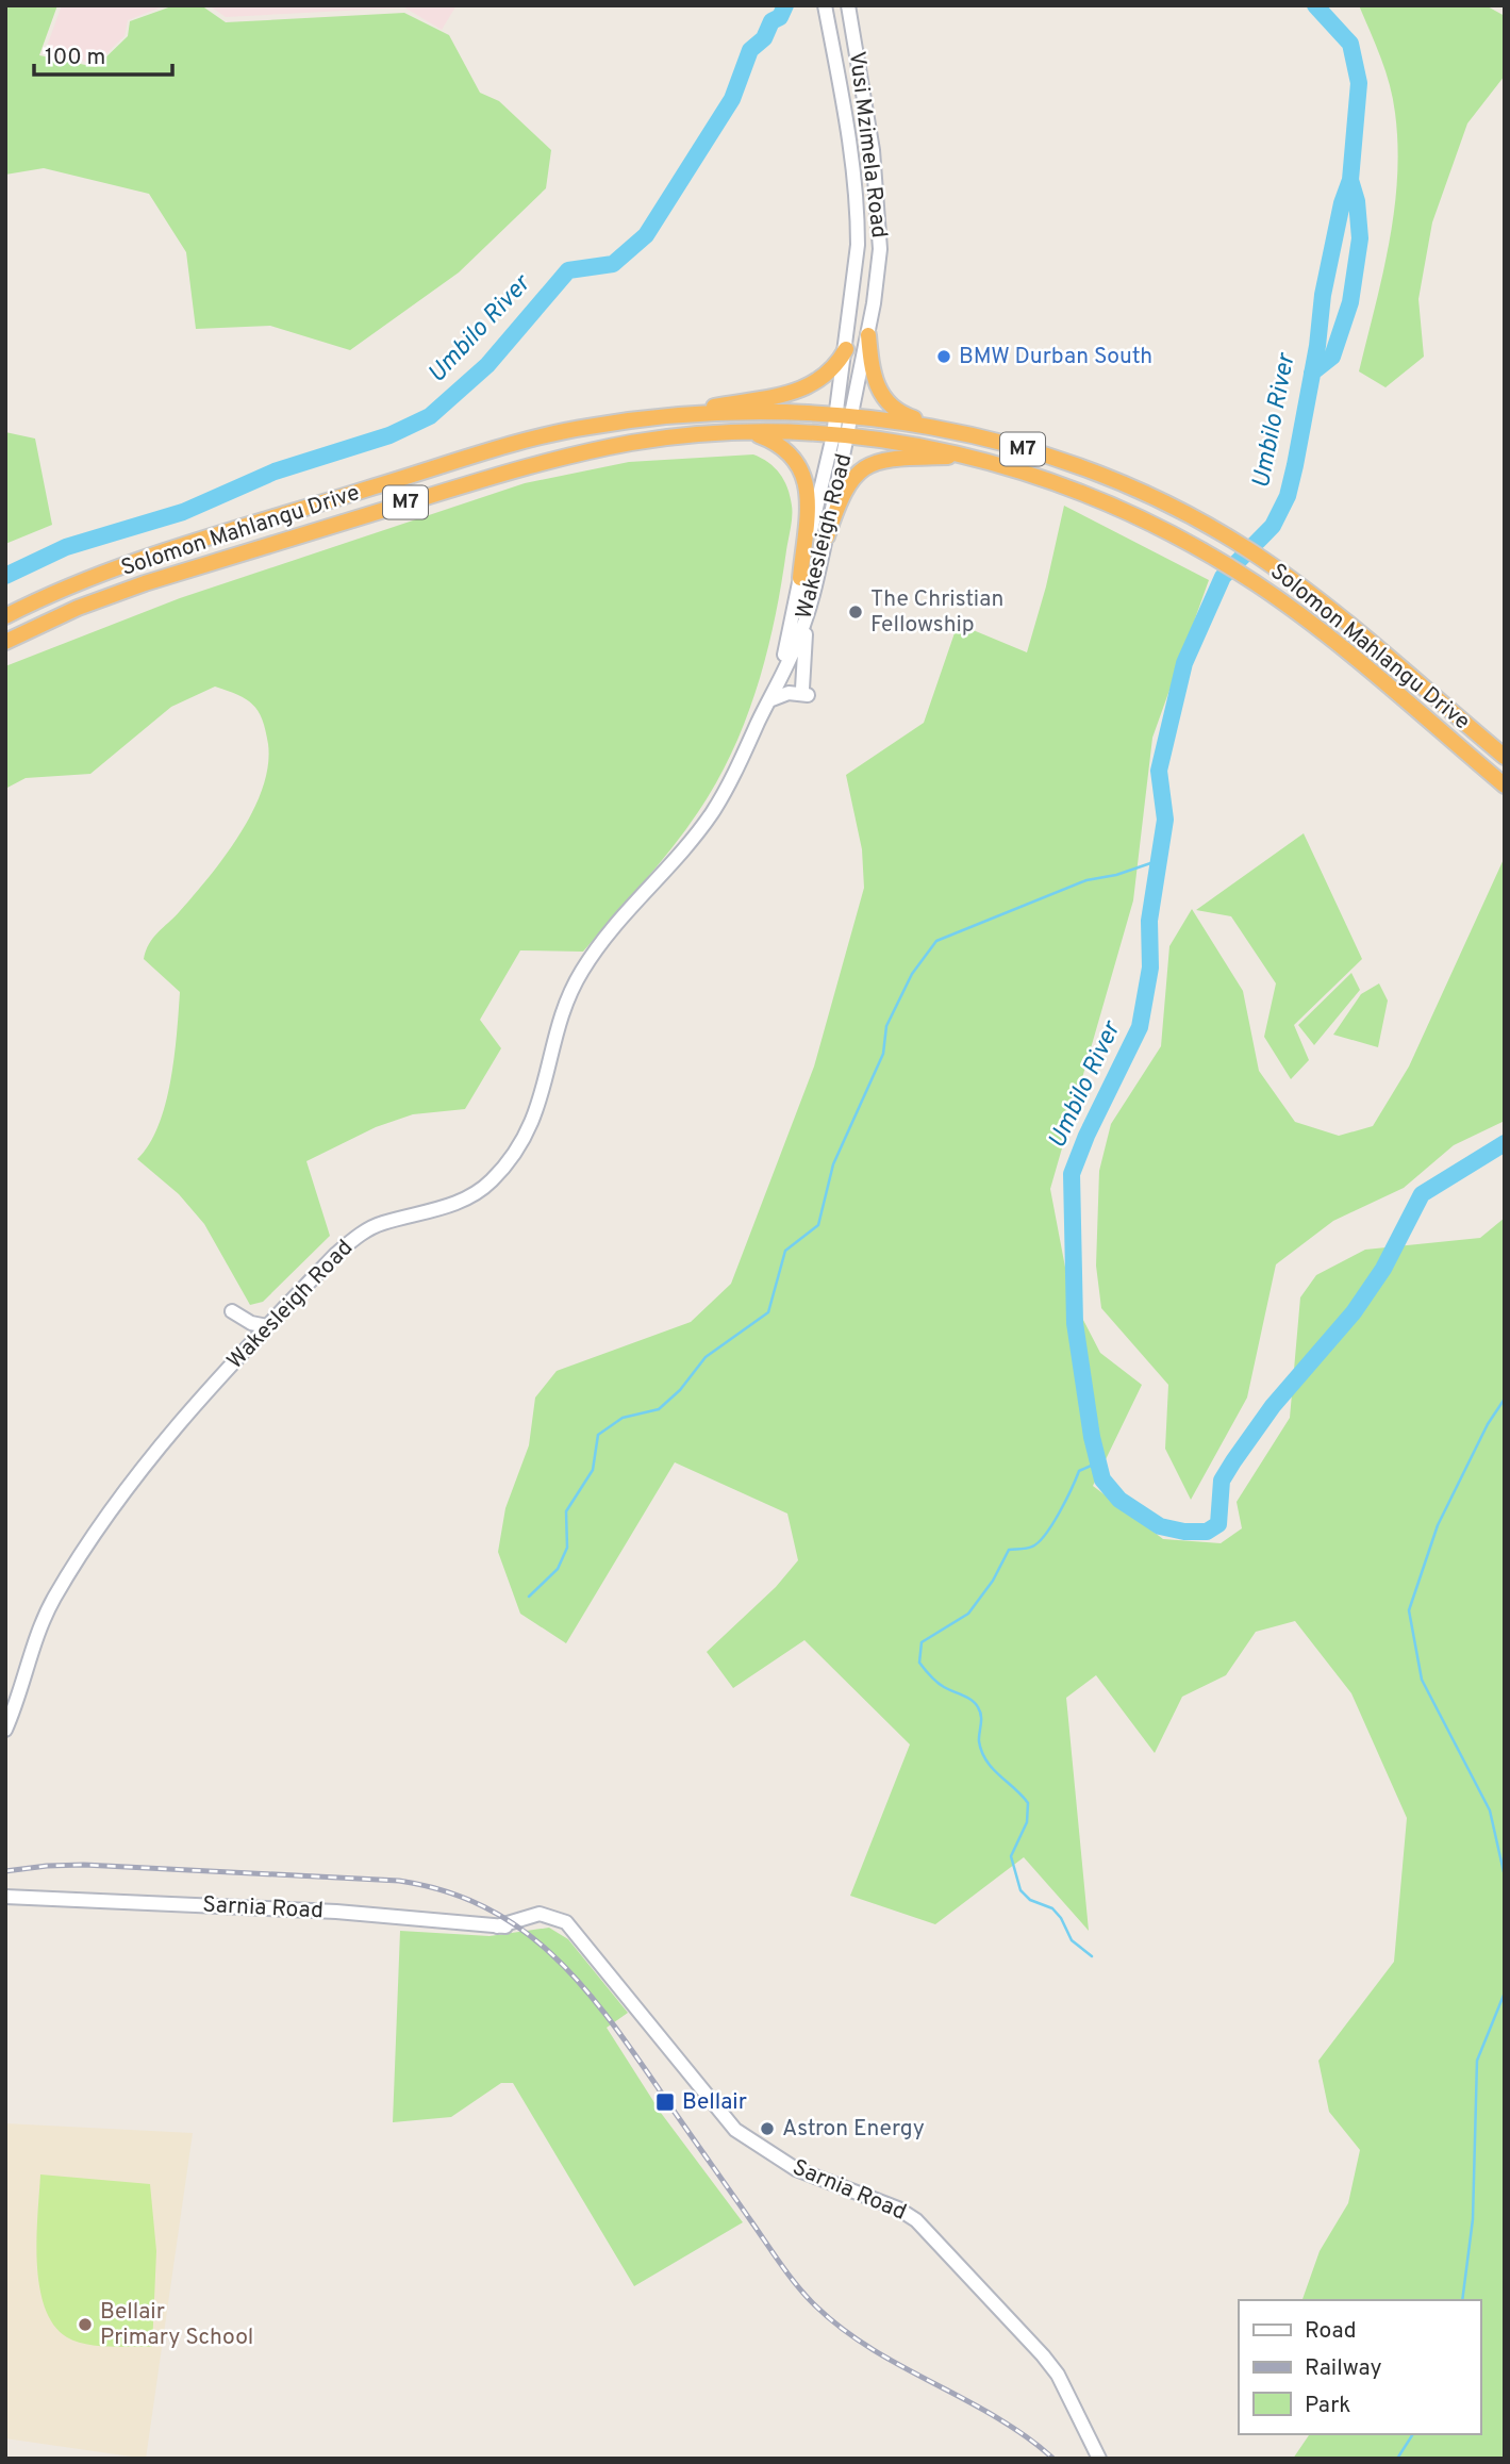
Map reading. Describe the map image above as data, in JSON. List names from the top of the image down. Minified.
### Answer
{"streets":{"highway":["M7","Solomon Mahlangu Drive"],"main road":["Vusi Mzimela Road","Wakesleigh Road","Sarnia Road"]},"crossings":[["Vusi Mzimela Road","Solomon Mahlangu Drive"],["Vusi Mzimela Road","Wakesleigh Road"],["Solomon Mahlangu Drive","Wakesleigh Road"]],"water":["Umbilo River"],"places":{"other":["BMW Durban South","The Christian Fellowship","Astron Energy","Bellair Primary School"],"transit":["Bellair"]},"legend":["Road","Railway","Park"],"scale_bar":"100 m"}
